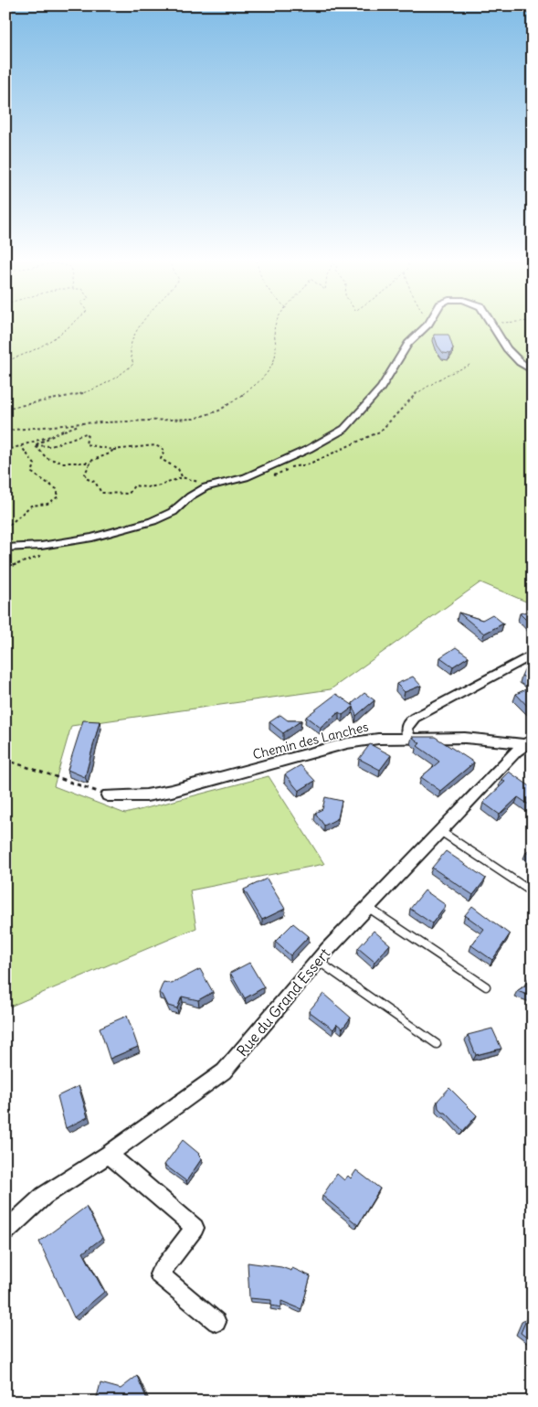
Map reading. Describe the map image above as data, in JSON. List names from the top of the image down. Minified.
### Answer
{"streets":{"street":["Chemin des Lanches","Rue du Grand Essert"]},"crossings":[["Chemin des Lanches","Rue du Grand Essert"]]}
